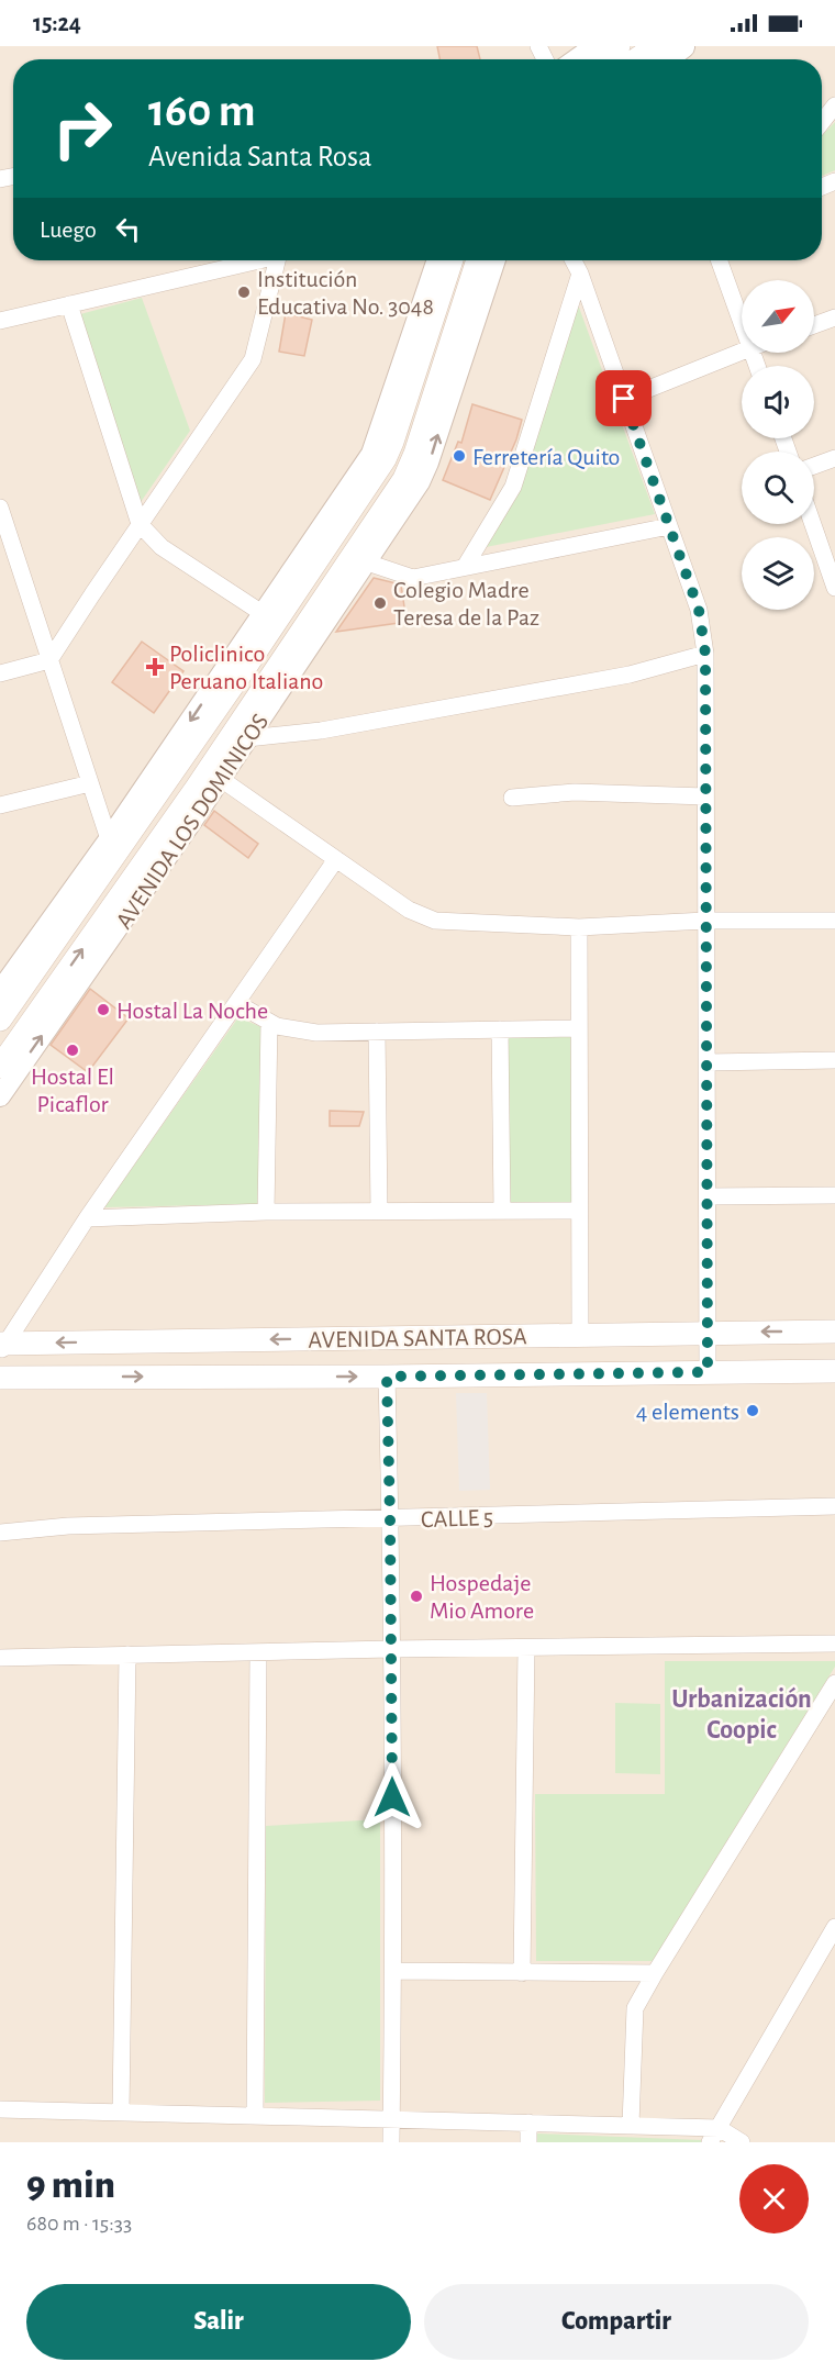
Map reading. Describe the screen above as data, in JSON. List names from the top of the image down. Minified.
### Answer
{"streets":{"main road":["AVENIDA LOS DOMINICOS","AVENIDA SANTA ROSA"],"street":["CALLE 5"]},"districts":["Urbanización Coopic"],"places":{"other":["Institución Educativa No. 3048","Ferretería Quito","Colegio Madre Teresa de la Paz","Hostal La Noche","Hostal El Picaflor","4 elements","Hospedaje Mio Amore"],"health":["Policlinico Peruano Italiano"]},"north":"top right","page":{"status":"15:24","turn":["160 m","Avenida Santa Rosa"],"then":"Luego","heading":["9 min","680 m · 15:33"],"buttons":["Salir","Compartir"]}}
